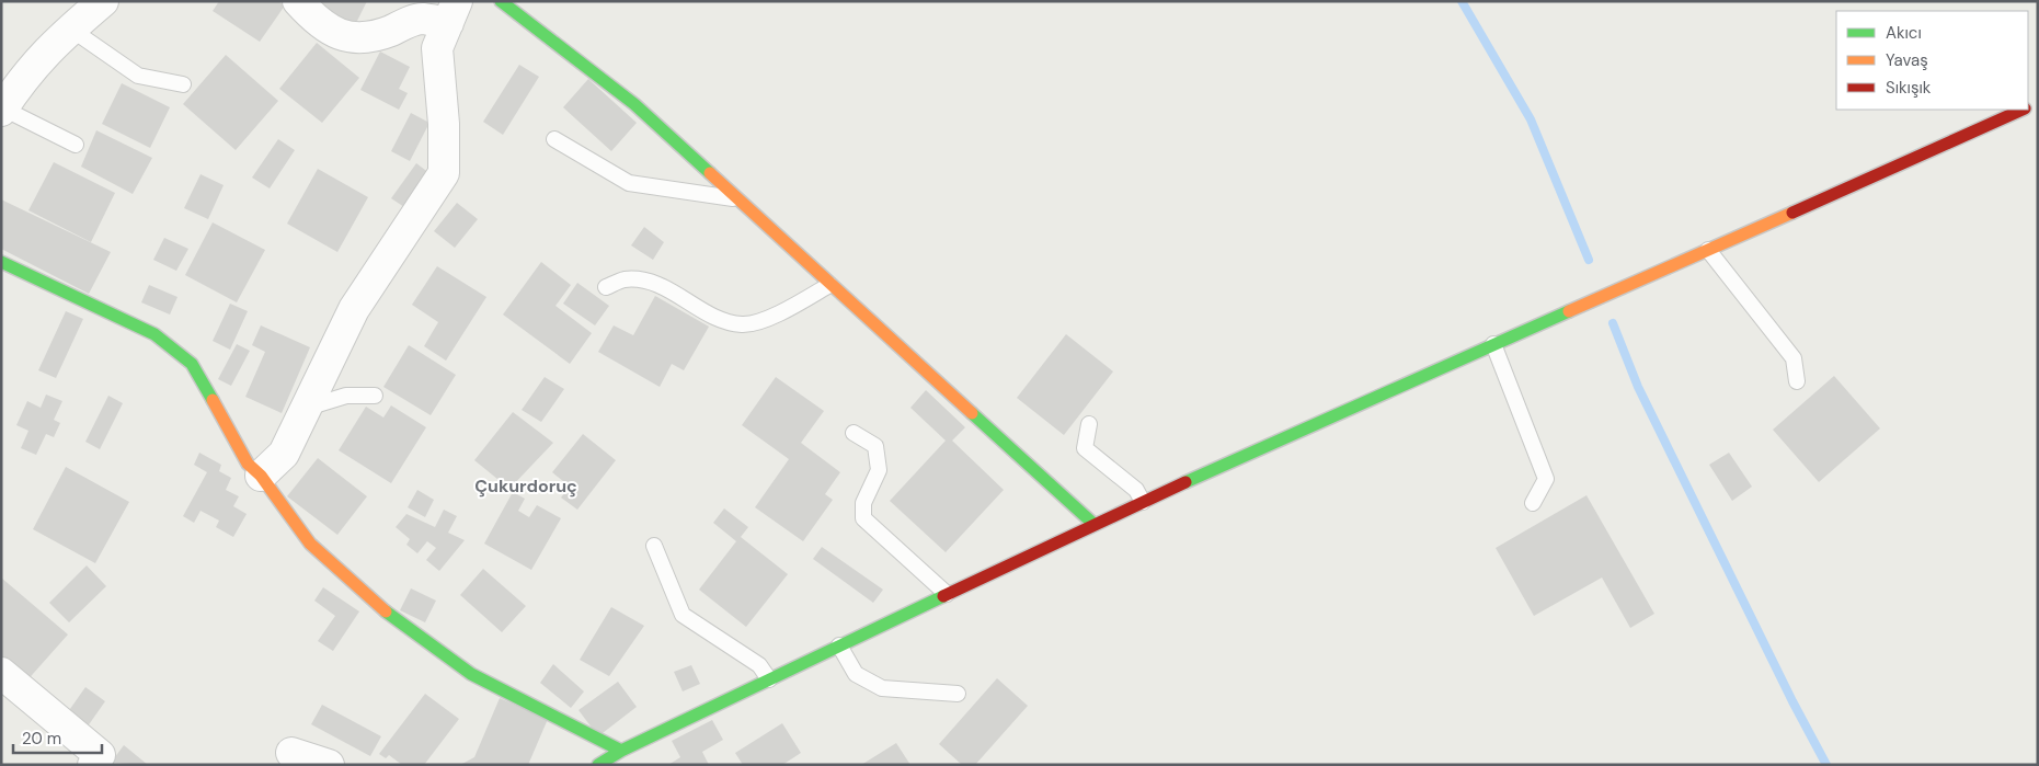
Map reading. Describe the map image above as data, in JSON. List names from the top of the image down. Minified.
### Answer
{"districts":["Çukurdoruç"],"legend":["Akıcı","Yavaş","Sıkışık"],"scale_bar":"20 m"}
